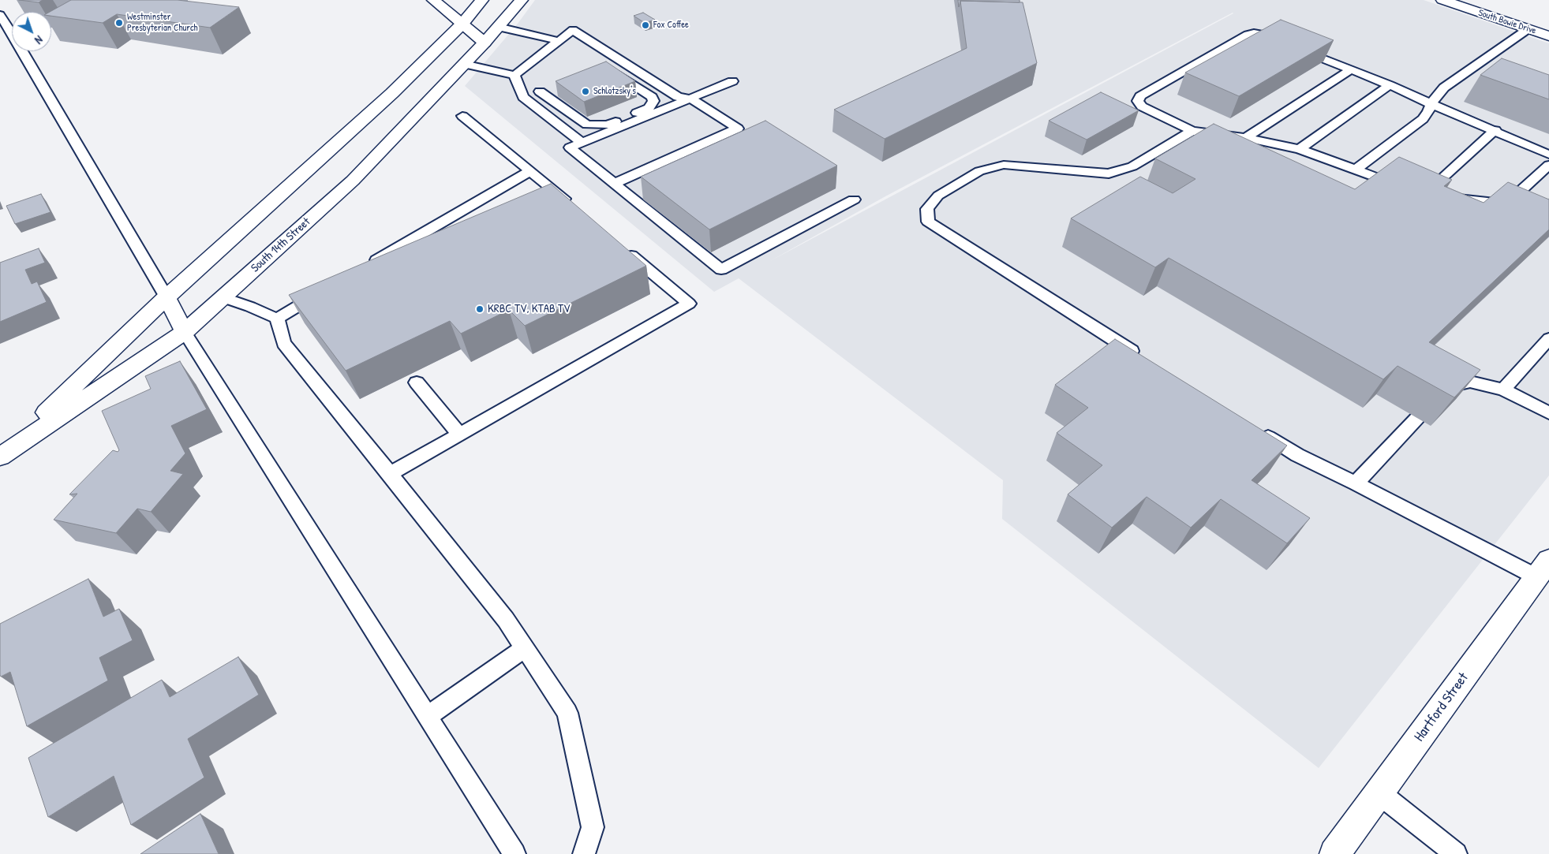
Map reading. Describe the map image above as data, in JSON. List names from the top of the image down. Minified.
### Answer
{"streets":{"main road":["South Bowie Drive","South 14th Street","Hartford Street"]},"places":["Westminster Presbyterian Church","Fox Coffee","Schlotzsky's","KRBC TV, KTAB TV"],"north":"bottom right"}
